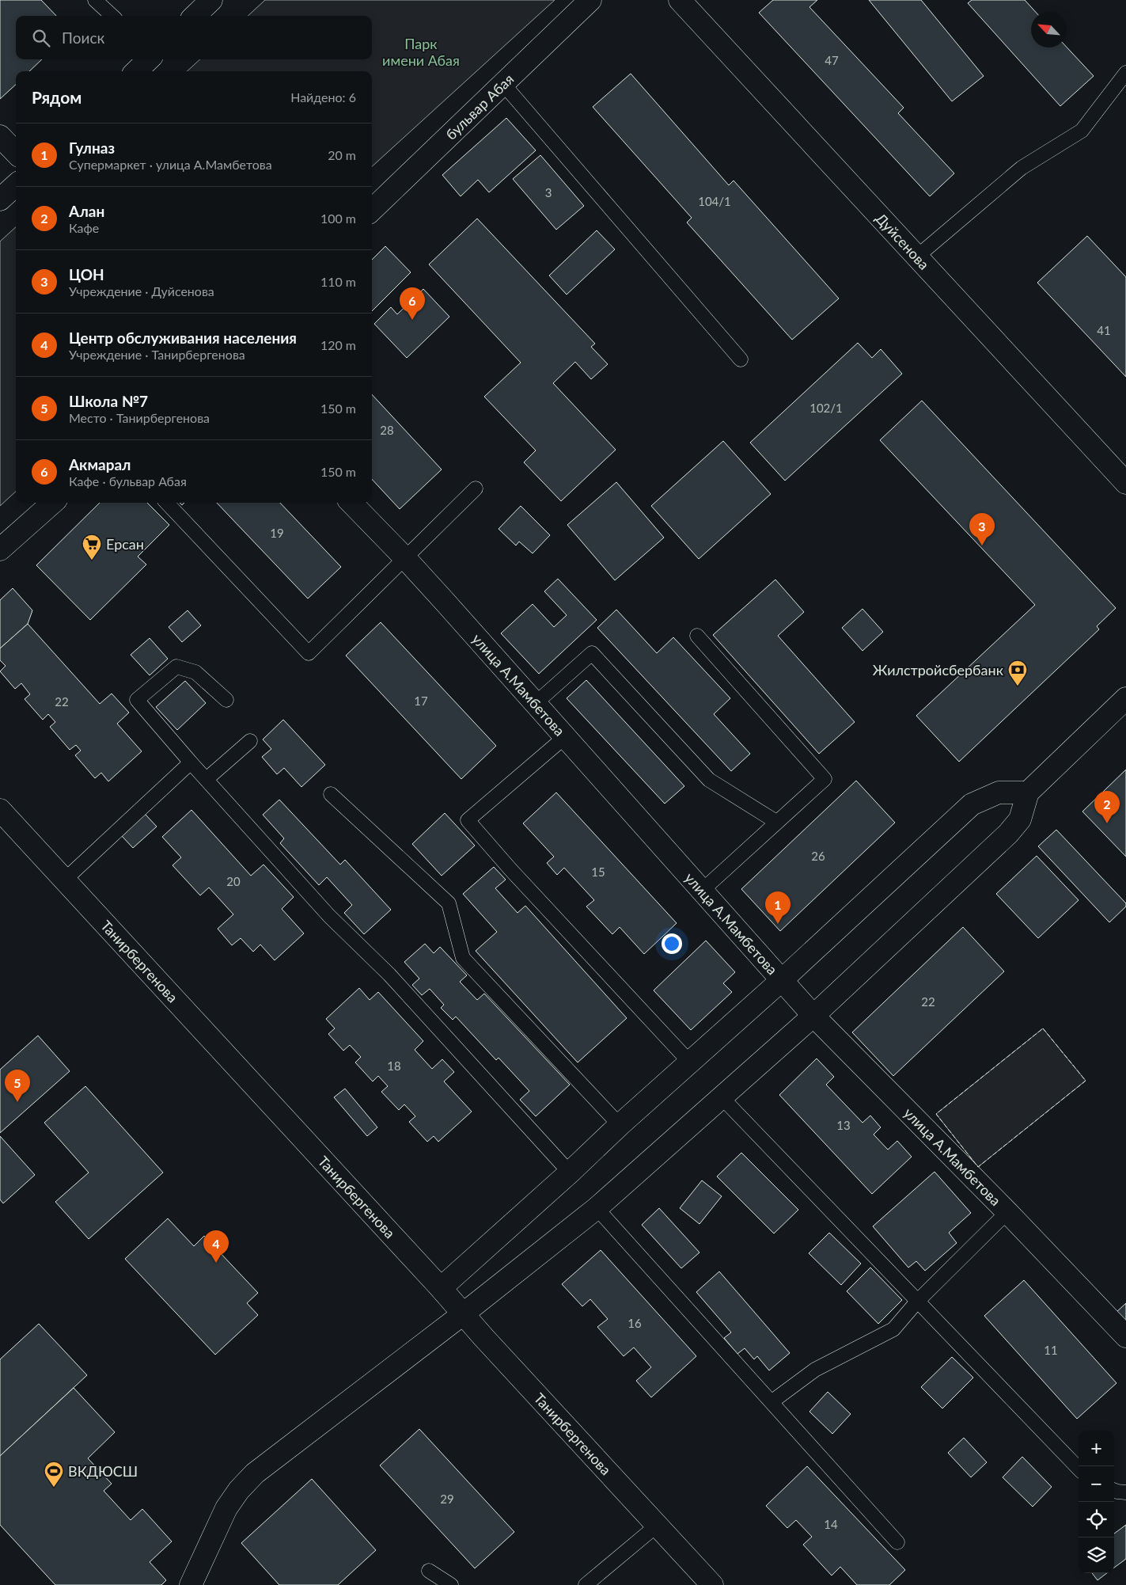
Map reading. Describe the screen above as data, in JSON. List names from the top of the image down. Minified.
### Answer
{"streets":{"street":["бульвар Абая","Дуйсенова","улица А.Мамбетова","Танирбергенова"]},"parks":["Парк имени Абая"],"places":{"supermarket":["Ерсан"],"bank":["Жилстройсбербанк"],"sports":["ВКДЮСШ"]},"house_numbers":["47","3","104/1","41","102/1","28","19","17","22","26","15","20","22","18","13","16","11","29","14"],"north":"top left","page":{"search":"Поиск","heading":["Рядом","Найдено: 6"],"list":[{"mark":"1","name":"Гулназ","note":"Супермаркет · улица А.Мамбетова","value":"20 m"},{"mark":"2","name":"Алан","note":"Кафе","value":"100 m"},{"mark":"3","name":"ЦОН","note":"Учреждение · Дуйсенова","value":"110 m"},{"mark":"4","name":"Центр обслуживания населения","note":"Учреждение · Танирбергенова","value":"120 m"},{"mark":"5","name":"Школа №7","note":"Место · Танирбергенова","value":"150 m"},{"mark":"6","name":"Акмарал","note":"Кафе · бульвар Абая","value":"150 m"}],"pins":["6","3","2","1","5","4"],"map_buttons":["+","−"]}}
